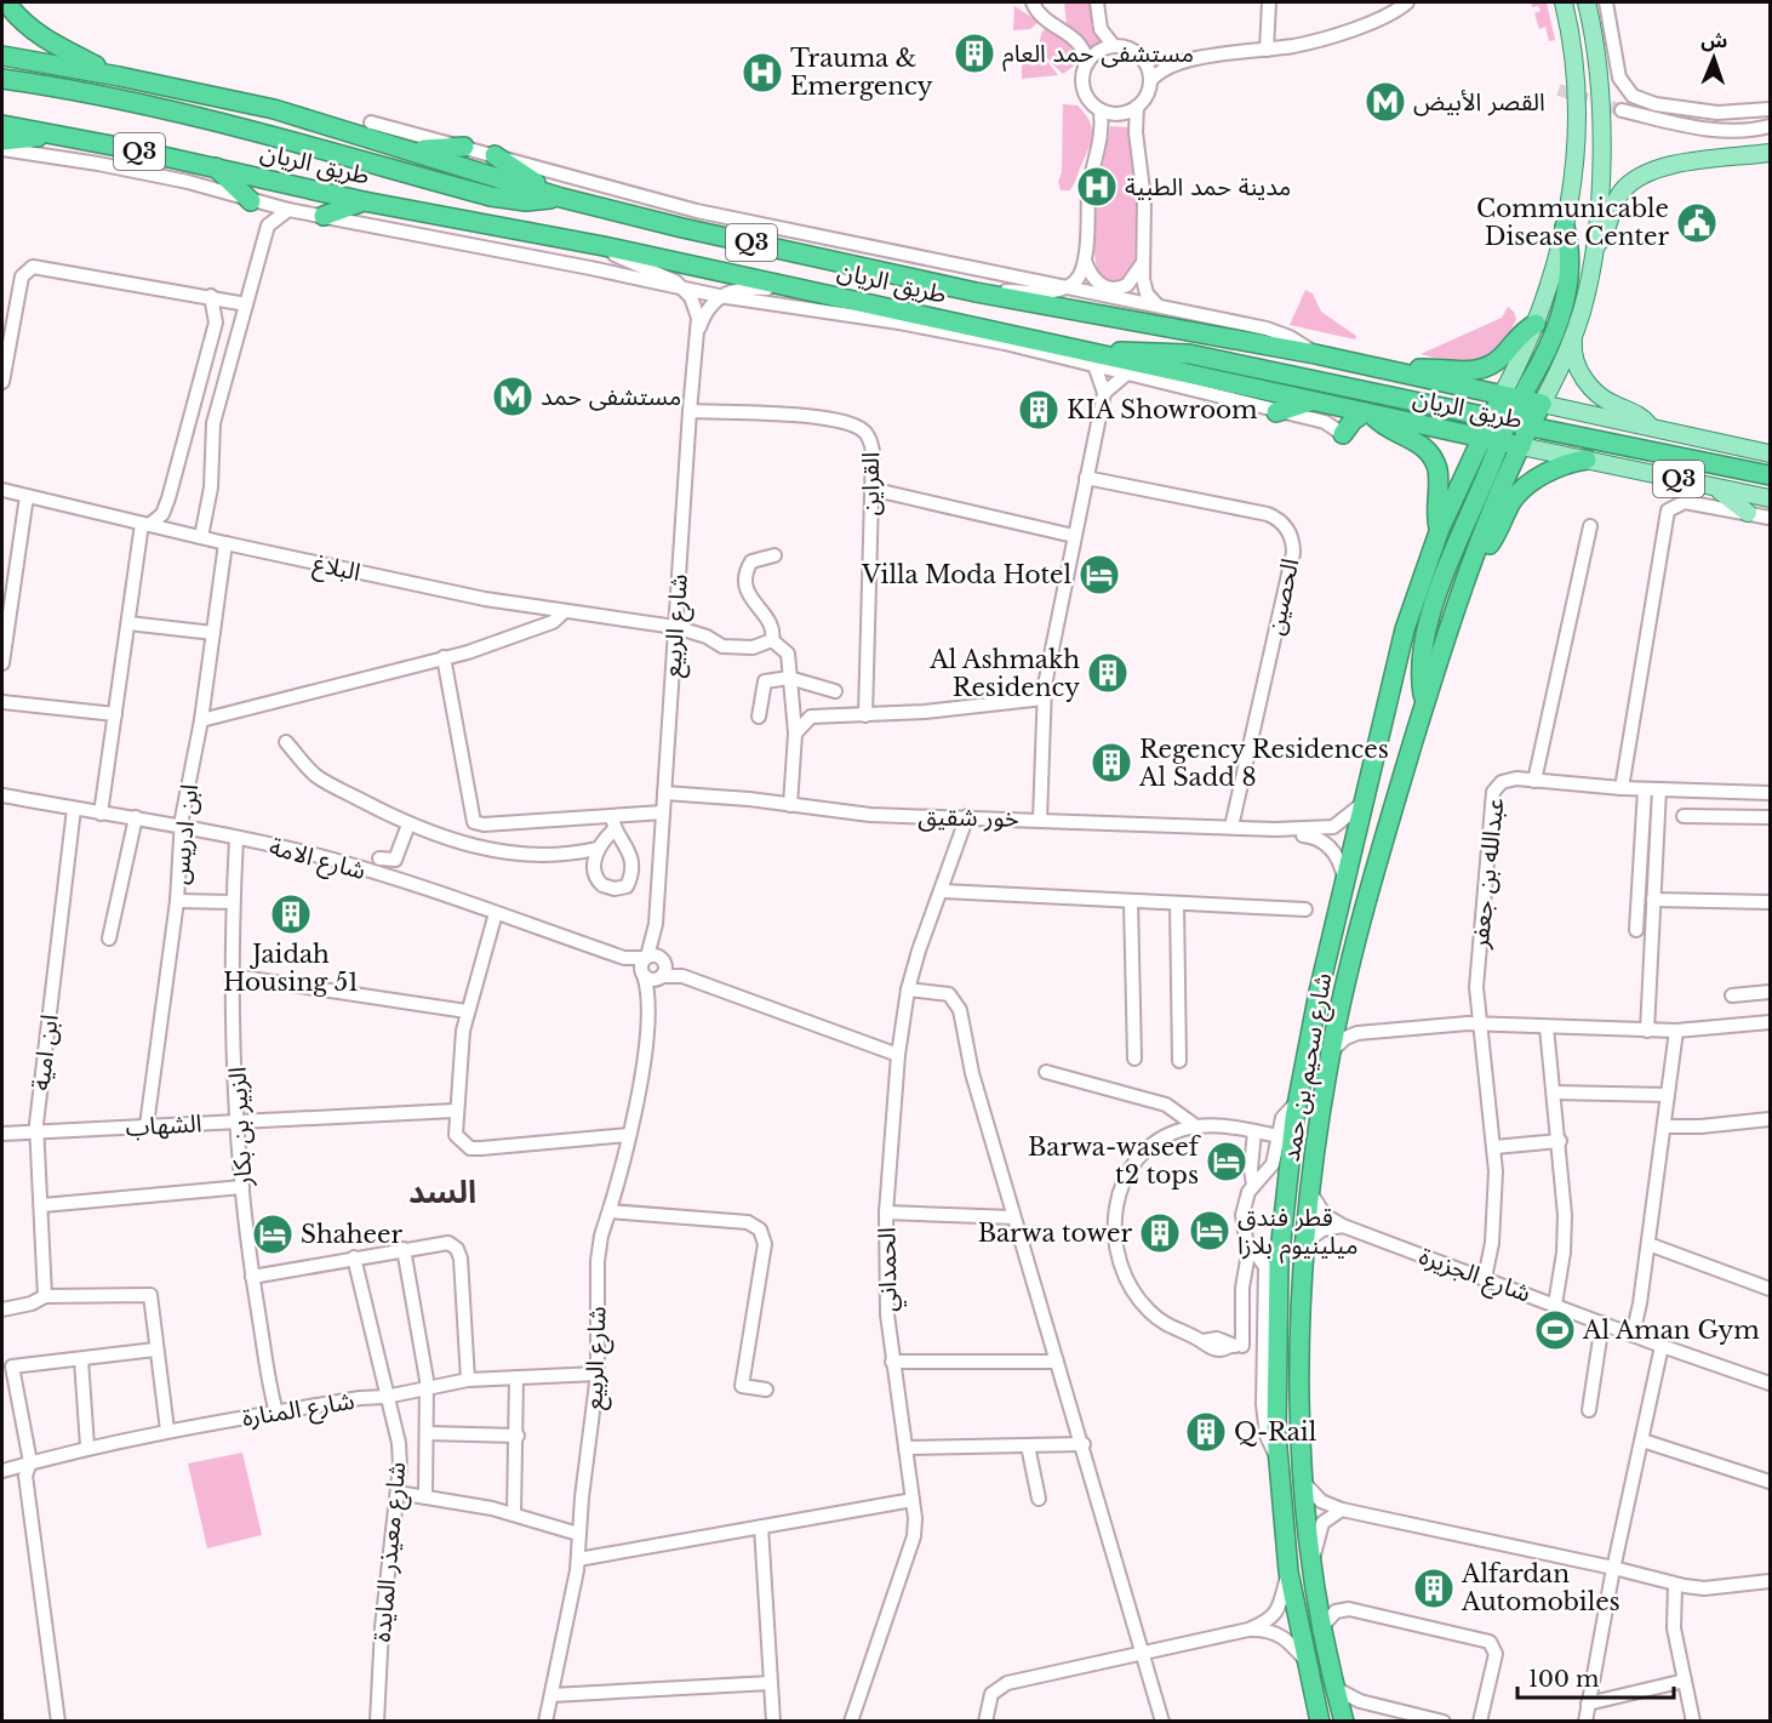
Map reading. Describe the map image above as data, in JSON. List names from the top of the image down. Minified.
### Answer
{"streets":{"highway":["Q3","طريق الريان","شارع سحيم بن حمد"],"street":["القراين","البلاغ","الحصين","شارع الربيع","خور شقيق","ابن ادريس","شارع الامة","عبدالله بن جعفر","ابن امية","الشهاب","الزبير بن بكار","الحمداني","شارع الجزيرة","شارع المنارة","شارع معيذر المايدة"]},"crossings":[["طريق الريان","شارع الربيع"],["طريق الريان","شارع سحيم بن حمد"],["القراين","شارع الربيع"],["البلاغ","شارع الربيع"],["البلاغ","ابن ادريس"],["الحصين","خور شقيق"],["شارع الربيع","خور شقيق"],["شارع الربيع","شارع الامة"],["شارع الربيع","شارع المنارة"],["خور شقيق","شارع سحيم بن حمد"],["خور شقيق","الحمداني"],["ابن ادريس","شارع الامة"],["ابن ادريس","الشهاب"],["شارع الامة","ابن امية"],["شارع الامة","الزبير بن بكار"],["عبدالله بن جعفر","شارع الجزيرة"],["ابن امية","الشهاب"],["شارع سحيم بن حمد","شارع الجزيرة"],["الشهاب","الزبير بن بكار"],["الزبير بن بكار","شارع المنارة"],["شارع المنارة","شارع معيذر المايدة"]],"districts":["السد"],"places":{"building":["مستشفى حمد العام","KIA Showroom","Al Ashmakh Residency","Regency Residences Al Sadd 8","Jaidah Housing 51","Barwa tower","Q-Rail","Alfardan Automobiles"],"hospital":["Trauma & Emergency","مدينة حمد الطبية"],"metro station":["القصر الأبيض","مستشفى حمد"],"public building":["Communicable Disease Center"],"hotel":["Villa Moda Hotel","Barwa-waseef t2 tops","قطر فندق ميلينيوم بلازا","Shaheer"],"sports":["Al Aman Gym"]},"scale_bar":"100 m","north":"top"}
